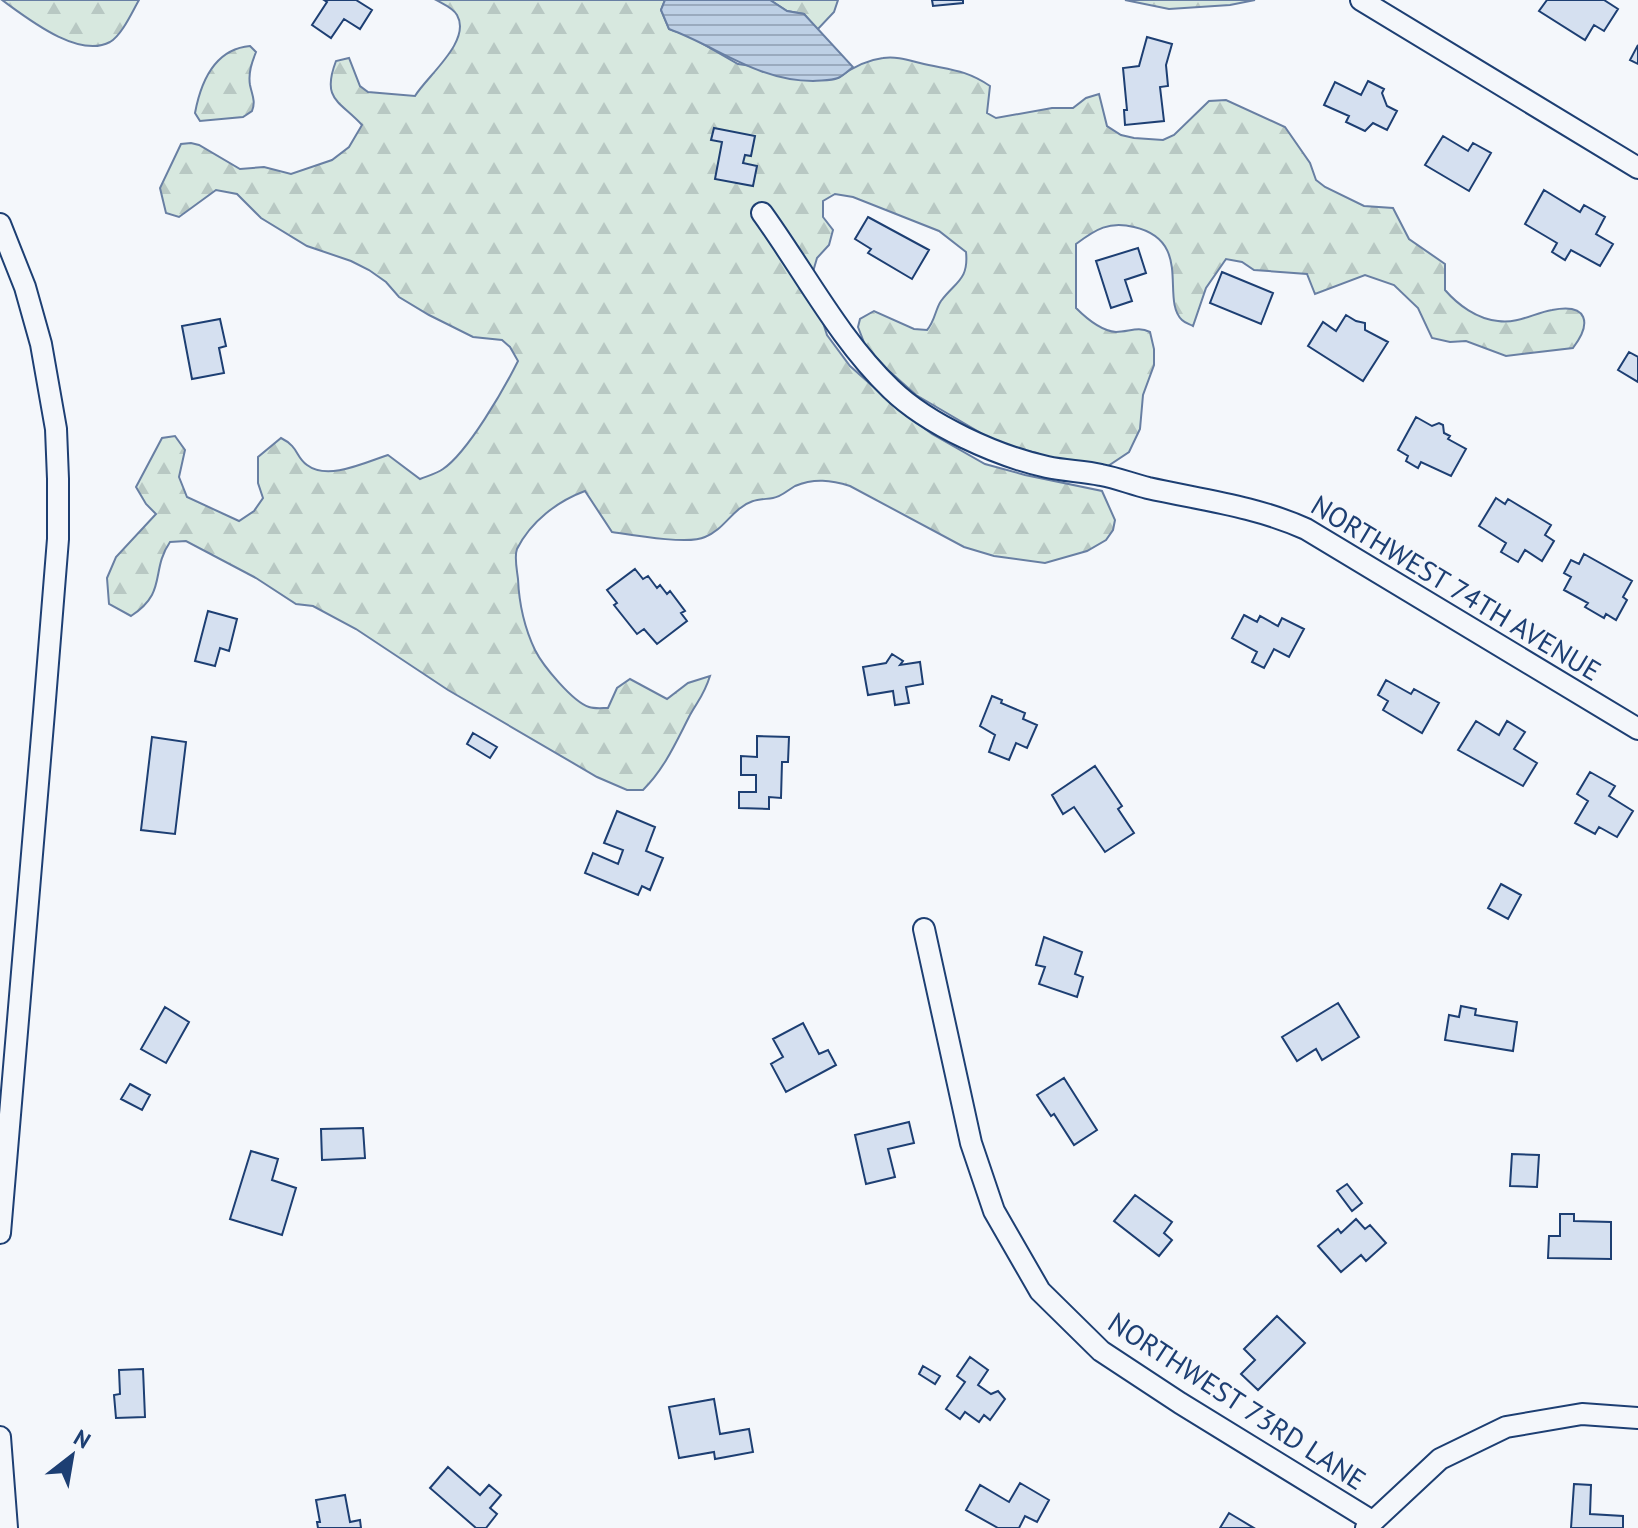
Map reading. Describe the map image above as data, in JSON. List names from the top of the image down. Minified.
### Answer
{"streets":{"street":["NORTHWEST 74TH AVENUE","NORTHWEST 73RD LANE"]},"north":"top right"}
